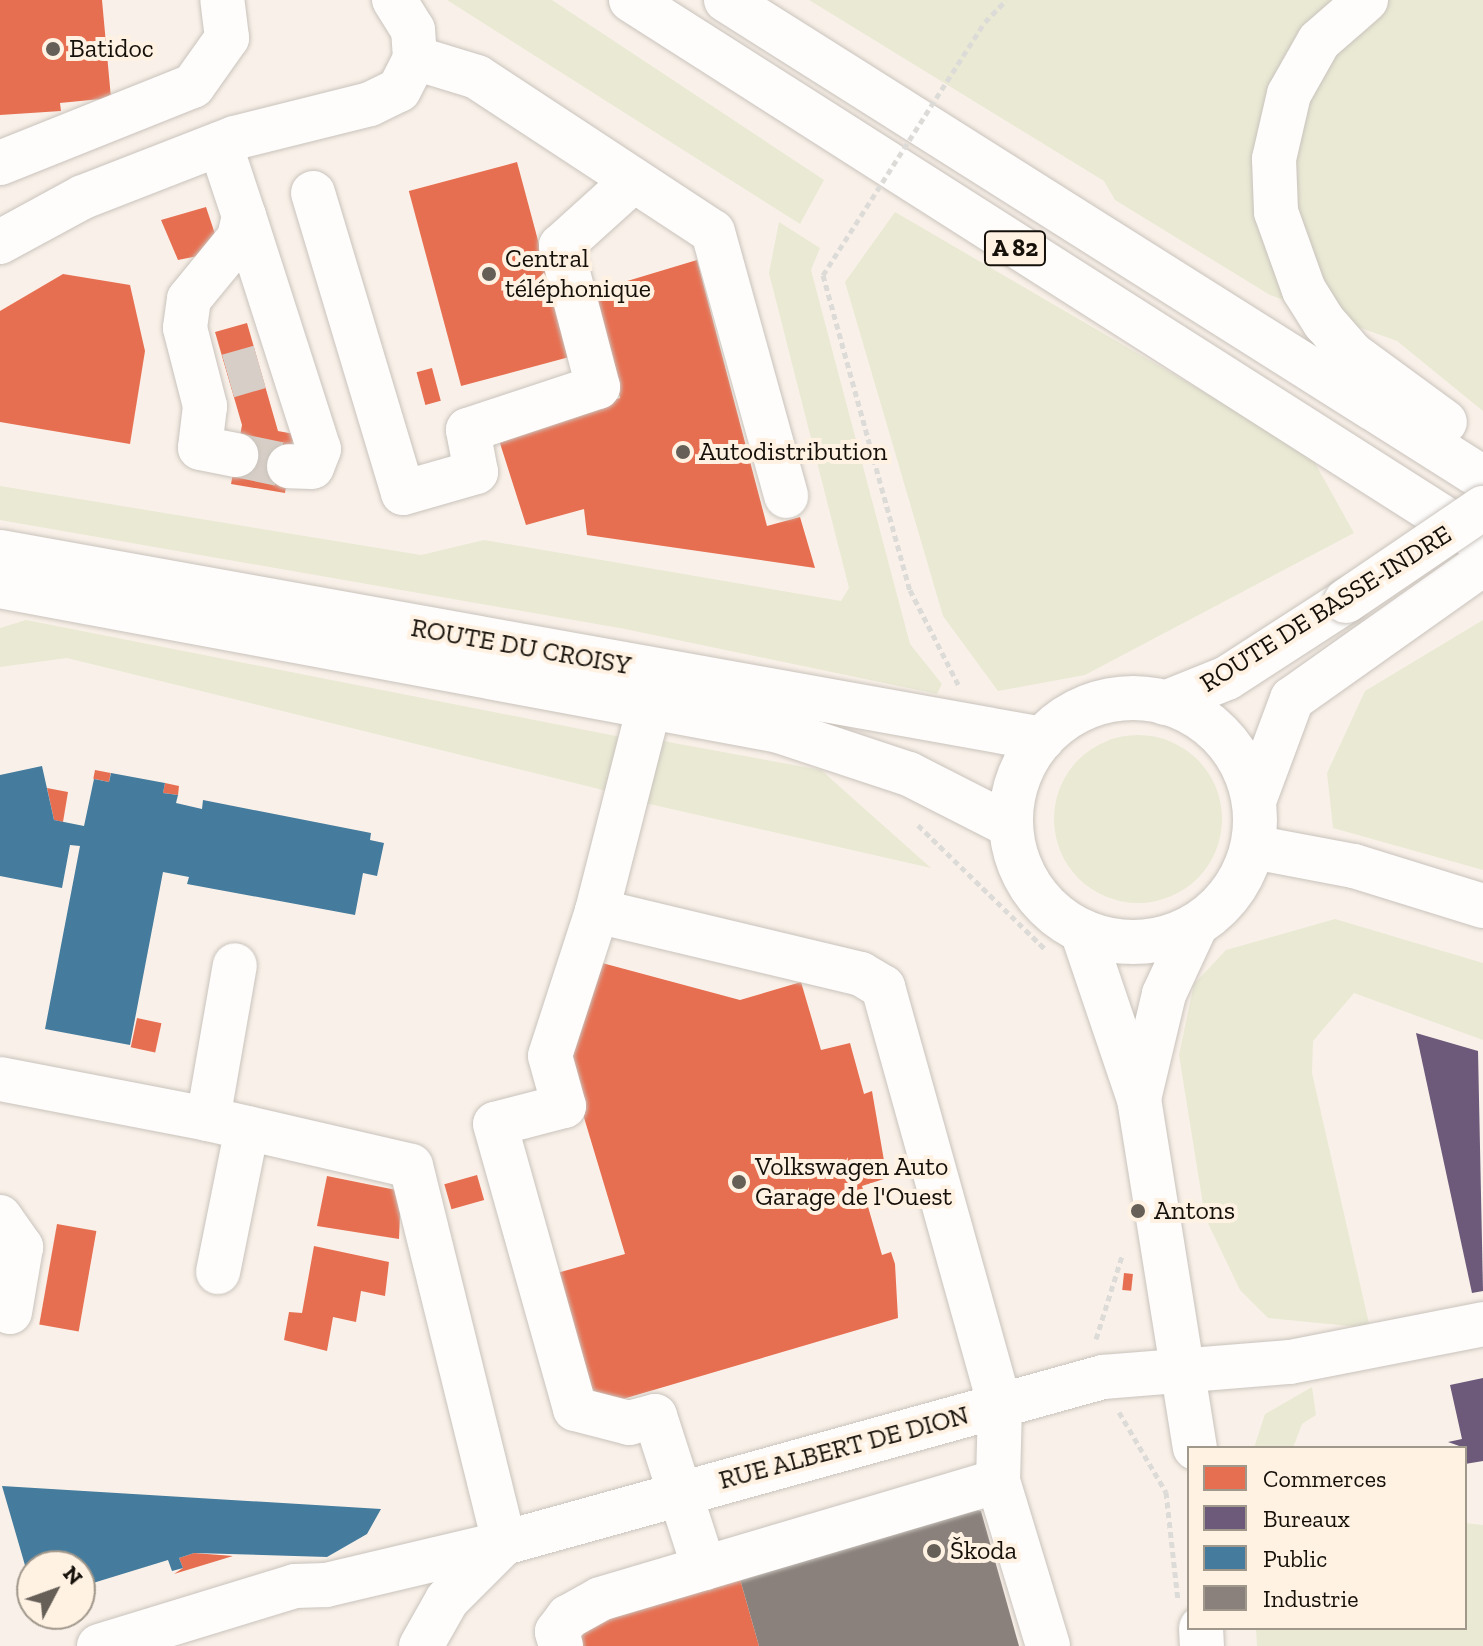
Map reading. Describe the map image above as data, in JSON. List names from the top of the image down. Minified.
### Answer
{"streets":{"main road":["A 82","ROUTE DE BASSE-INDRE","ROUTE DU CROISY","RUE ALBERT DE DION"]},"crossings":[["ROUTE DE BASSE-INDRE","ROUTE DU CROISY"]],"places":["Batidoc","Central téléphonique","Autodistribution","Volkswagen Auto Garage de l'Ouest","Antons","Škoda"],"legend":["Commerces","Bureaux","Public","Industrie"],"north":"top right"}
